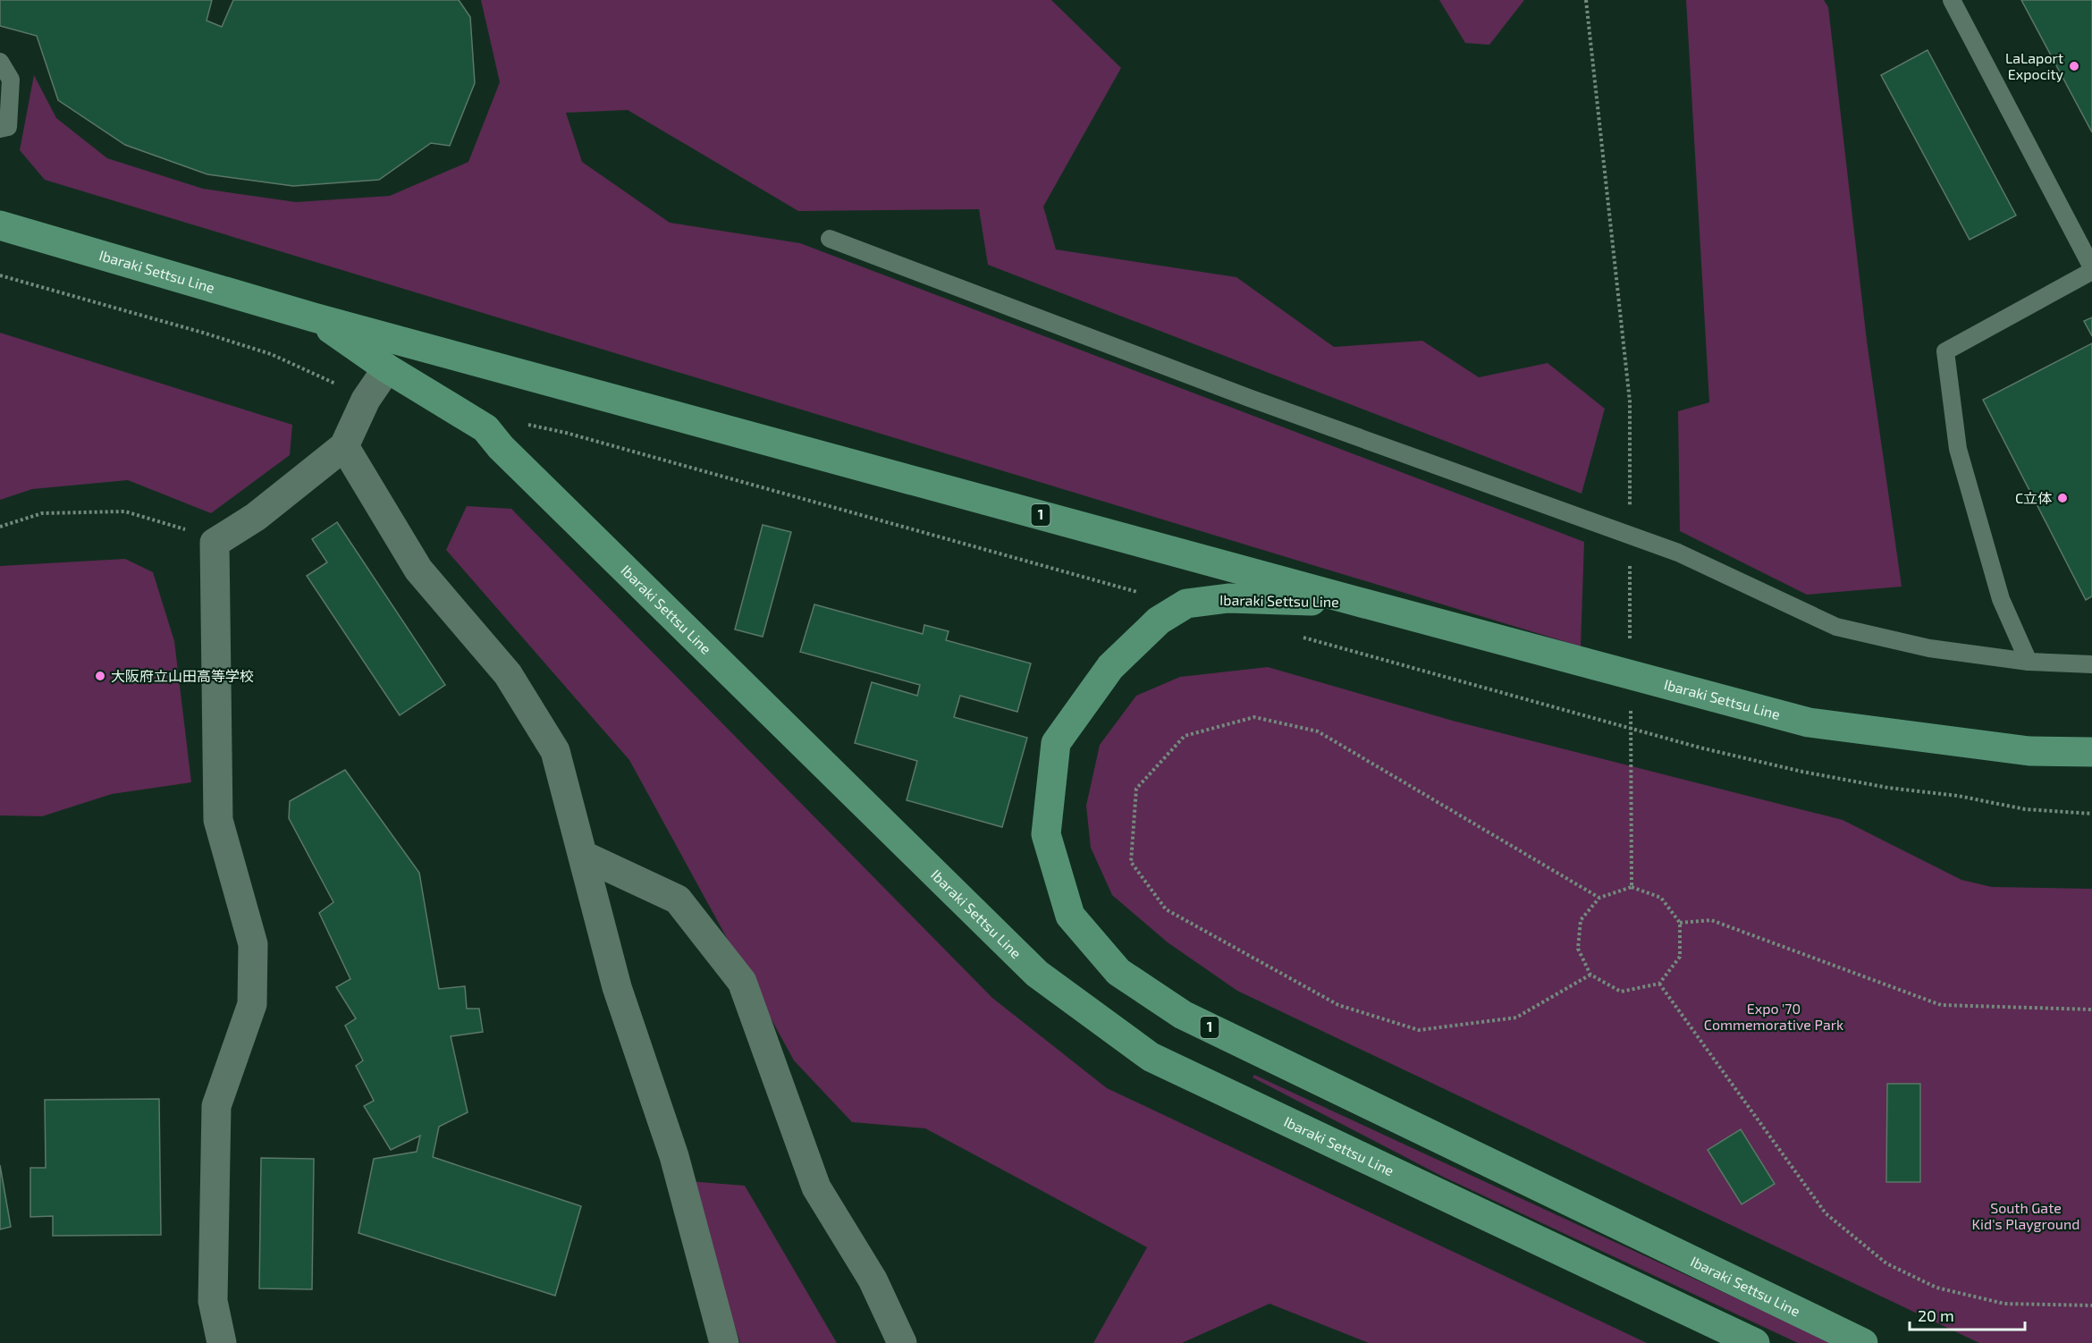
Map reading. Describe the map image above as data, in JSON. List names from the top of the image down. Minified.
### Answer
{"streets":{"main road":["Ibaraki Settsu Line","1"]},"parks":["Expo '70 Commemorative Park","South Gate Kid's Playground"],"places":["LaLaport Expocity","C立体","大阪府立山田高等学校"],"scale_bar":"20 m"}
